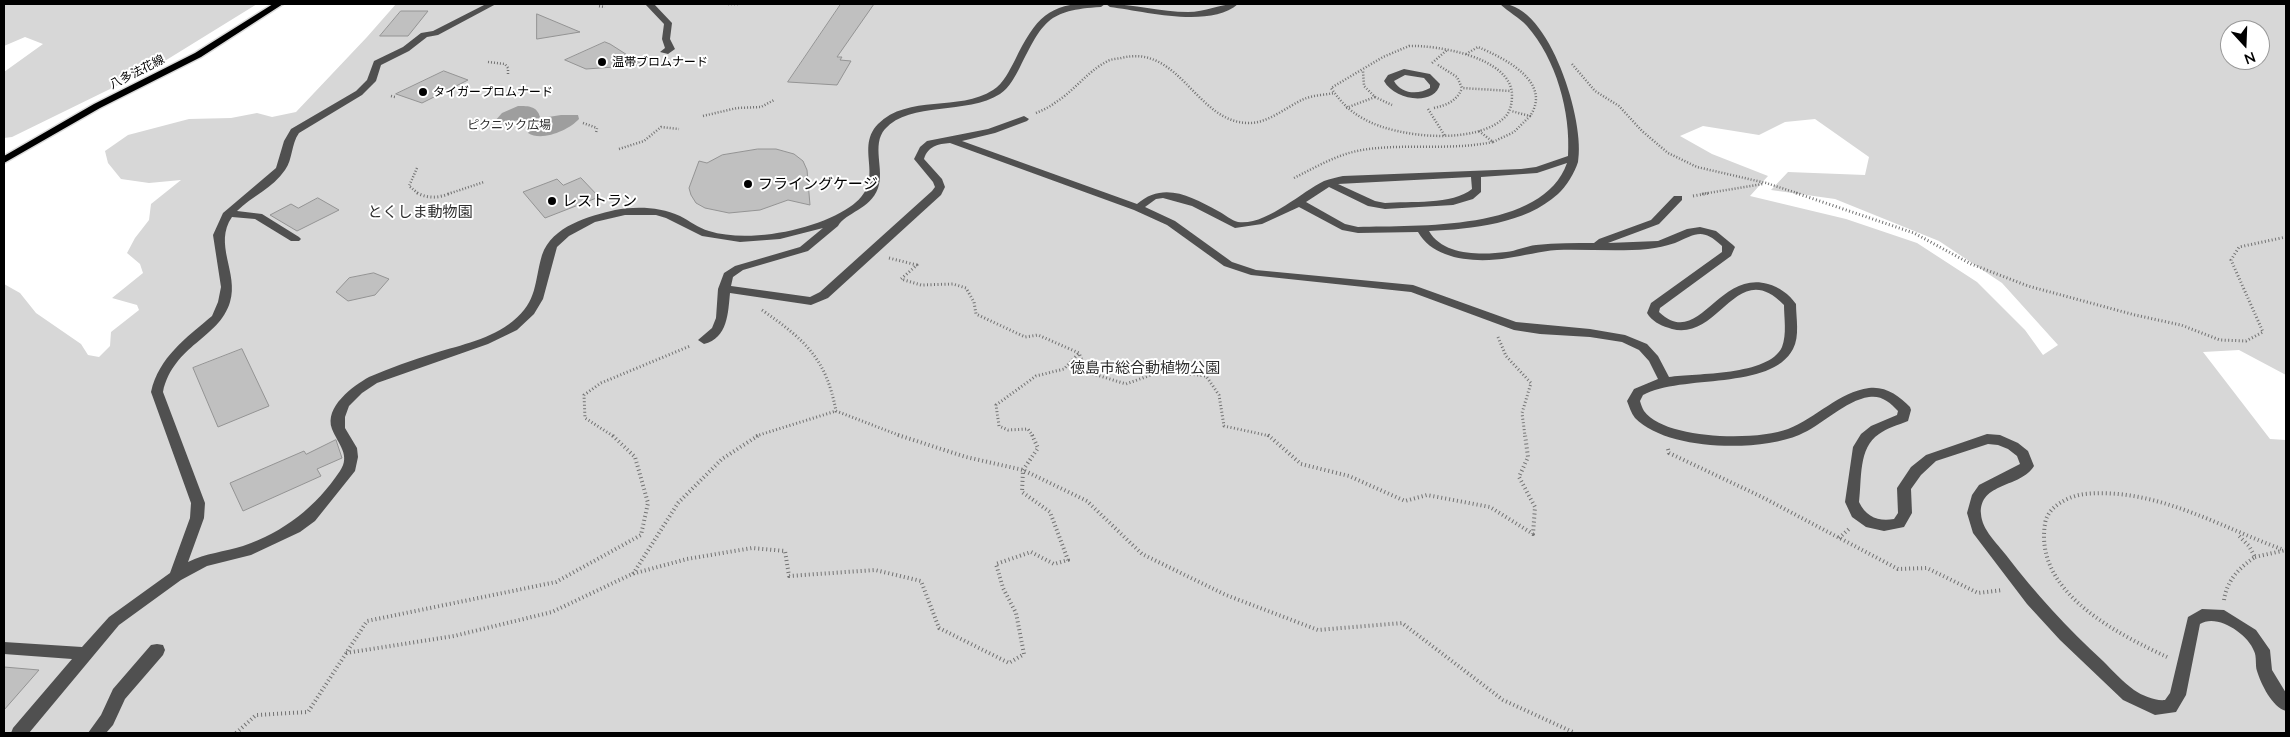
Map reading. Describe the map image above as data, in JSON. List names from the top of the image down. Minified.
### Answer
{"streets":{"main road":["八多法花線"]},"parks":["ピクニック広場","とくしま動物園","徳島市総合動植物公園"],"places":["温帯ブロムナード","タイガープロムナード","フライングケージ","レストラン"],"north":"bottom"}
